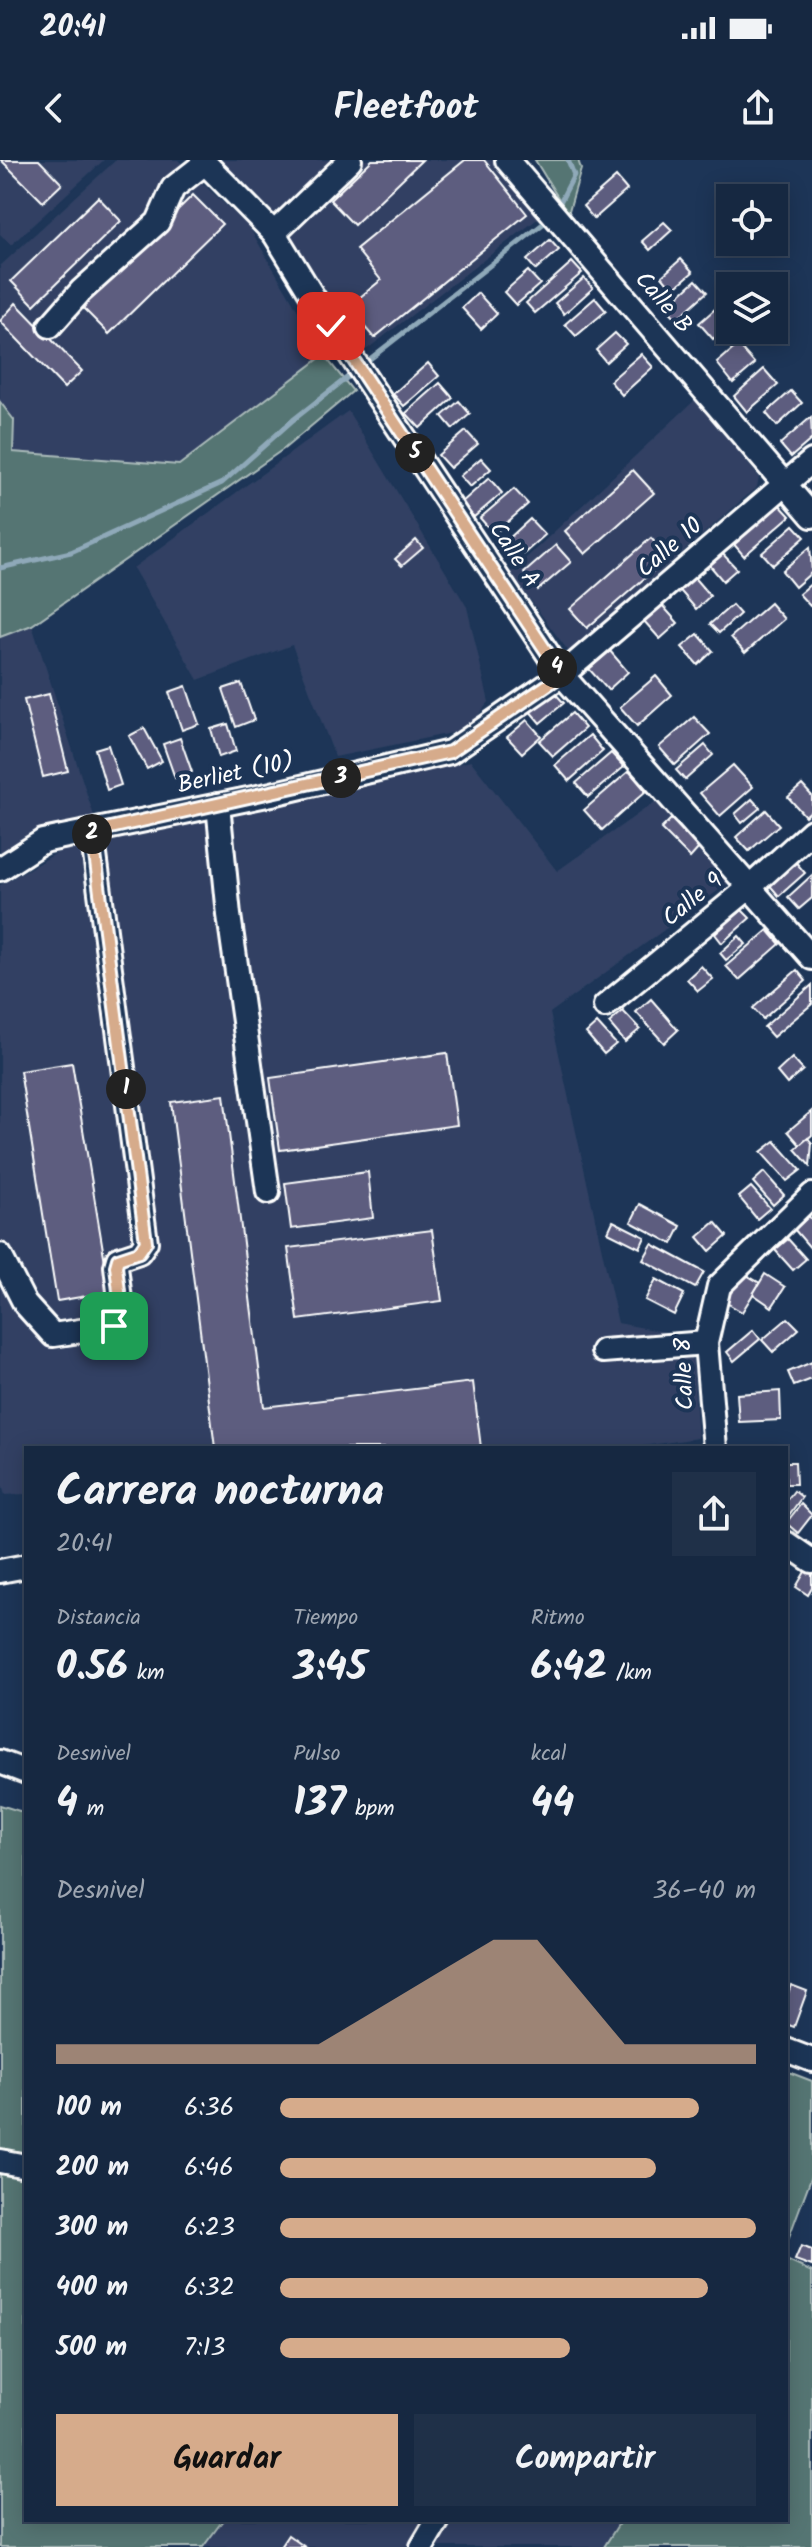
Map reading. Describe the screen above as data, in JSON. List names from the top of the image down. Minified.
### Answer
{"streets":{"street":["Calle B","Calle 10","Calle A","Berliet (10)","Calle 9","Calle 8"]},"crossings":[["Calle B","Calle 10"],["Calle 10","Calle A"],["Calle 10","Berliet (10)"],["Calle A","Berliet (10)"],["Calle A","Calle 9"]],"page":{"status":"20:41","header":"Fleetfoot","pins":["5","4","3","2","1"],"heading":["Carrera nocturna","20:41"],"stats":[["Distancia","0.56 km"],["Tiempo","3:45"],["Ritmo","6:42 /km"],["Desnivel","4 m"],["Pulso","137 bpm"],["kcal","44"]],"chart":["Desnivel","36–40 m"],"list":[{"name":"100 m","note":"6:36"},{"name":"200 m","note":"6:46"},{"name":"300 m","note":"6:23"},{"name":"400 m","note":"6:32"},{"name":"500 m","note":"7:13"}],"buttons":["Guardar","Compartir"]}}
